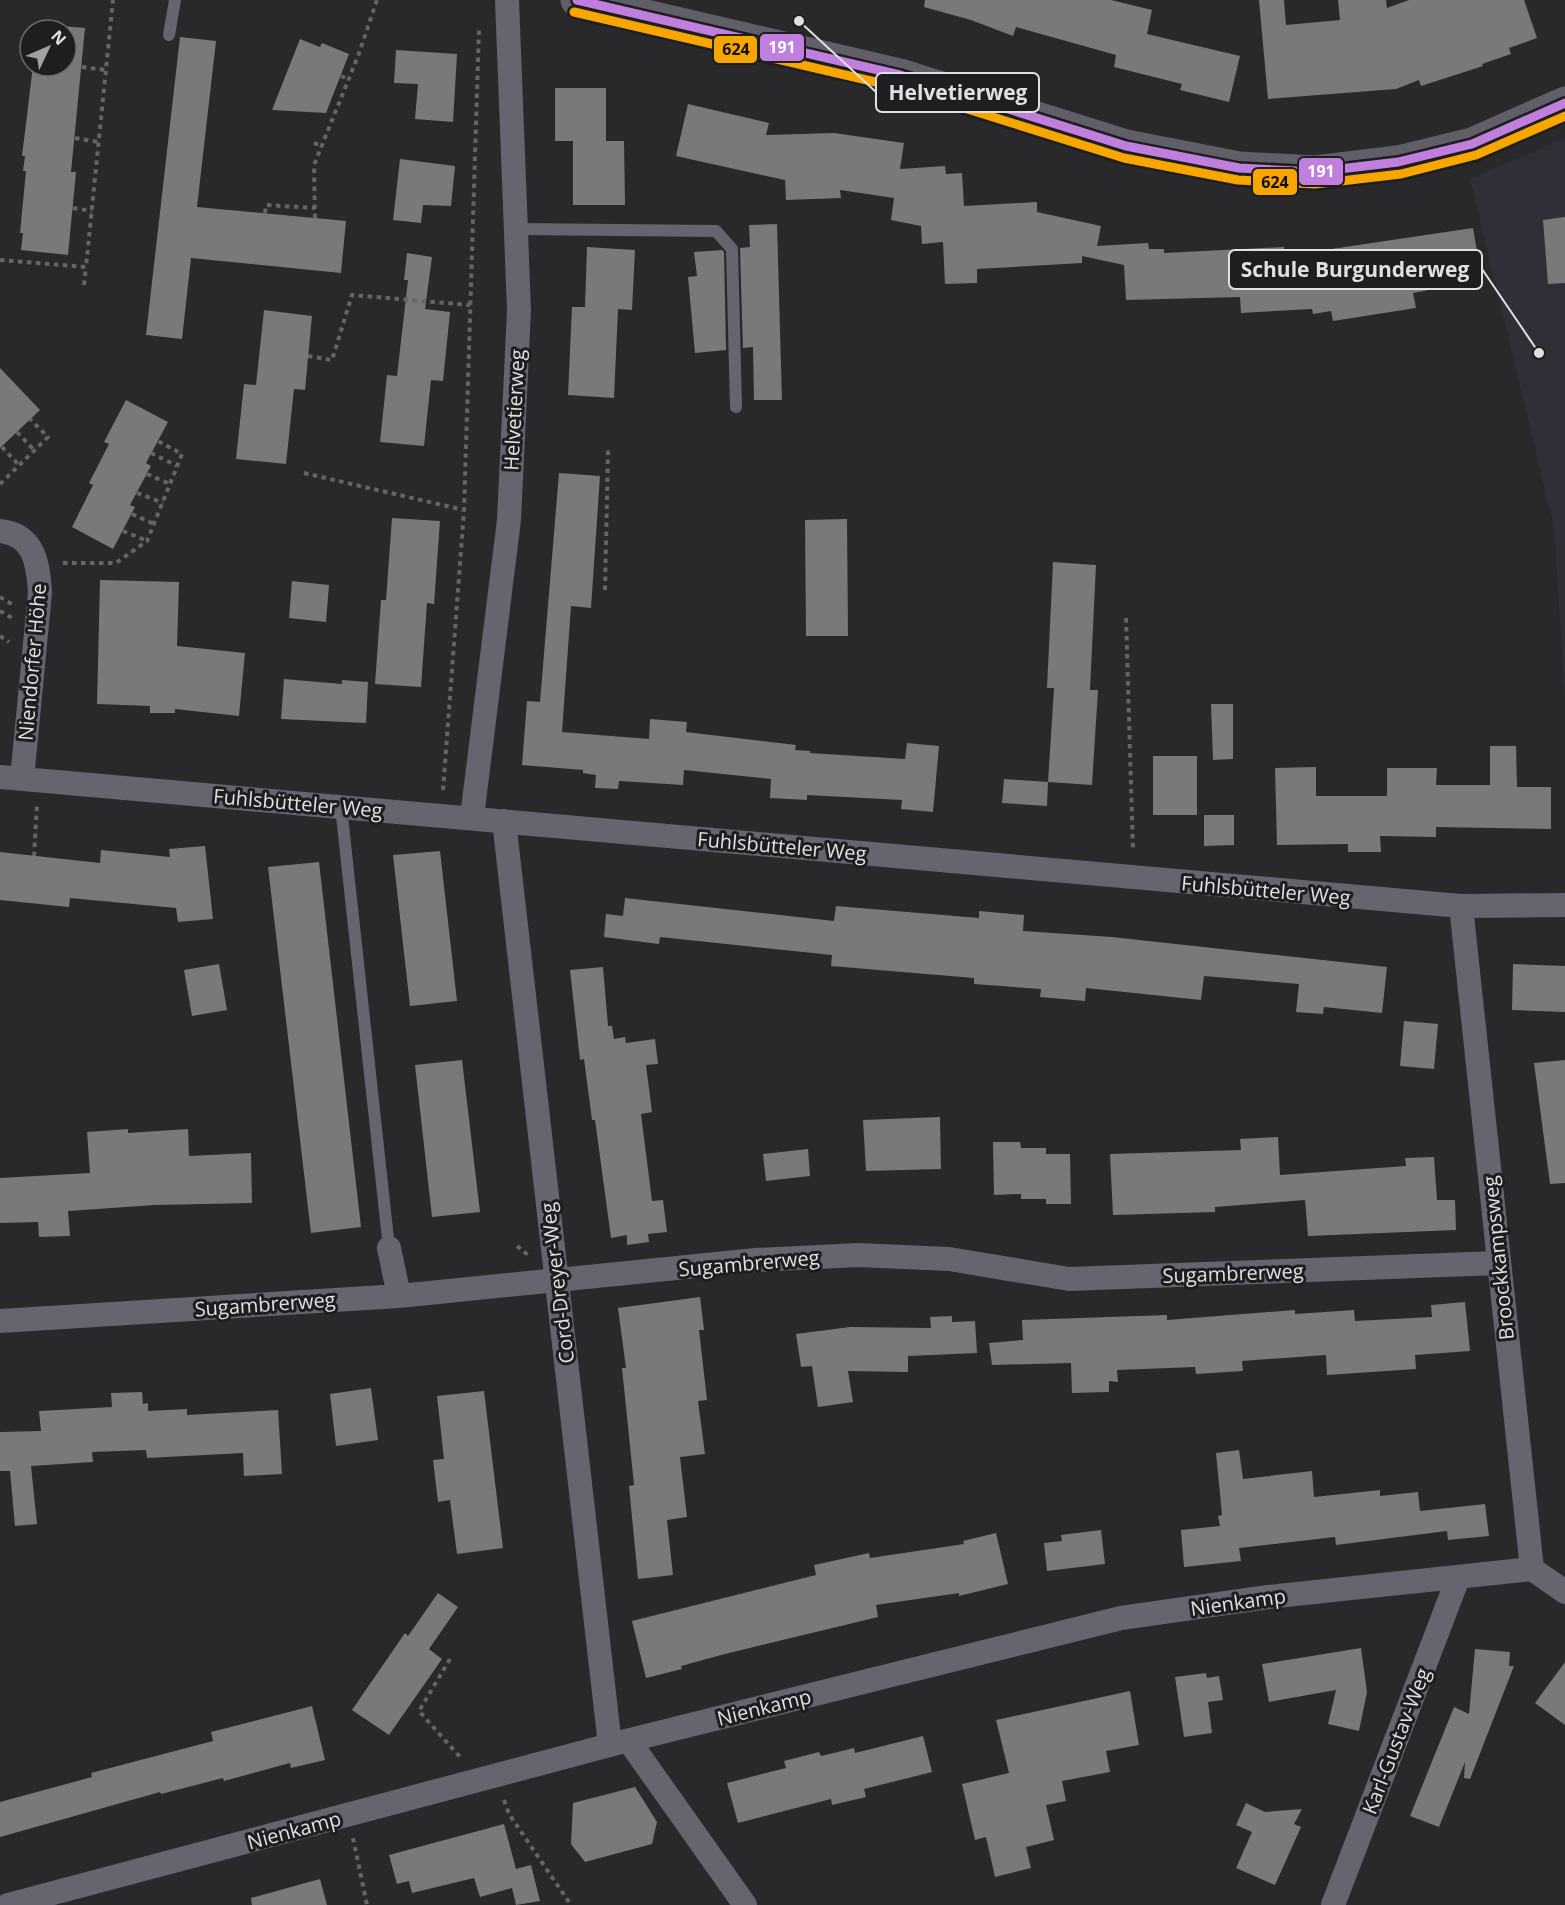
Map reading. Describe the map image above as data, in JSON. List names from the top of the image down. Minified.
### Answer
{"streets":{"street":["Helvetierweg","Niendorfer Höhe","Fuhlsbütteler Weg","Broockkampsweg","Sugambrerweg","Cord-Dreyer-Weg","Nienkamp","Karl-Gustav-Weg"]},"crossings":[["Helvetierweg","Fuhlsbütteler Weg"],["Niendorfer Höhe","Fuhlsbütteler Weg"],["Fuhlsbütteler Weg","Broockkampsweg"],["Fuhlsbütteler Weg","Cord-Dreyer-Weg"],["Broockkampsweg","Sugambrerweg"],["Broockkampsweg","Nienkamp"],["Sugambrerweg","Cord-Dreyer-Weg"],["Cord-Dreyer-Weg","Nienkamp"],["Nienkamp","Karl-Gustav-Weg"]],"places":["Helvetierweg","Schule Burgunderweg"],"lines":["transit line 191","transit line 624"],"north":"top right"}
